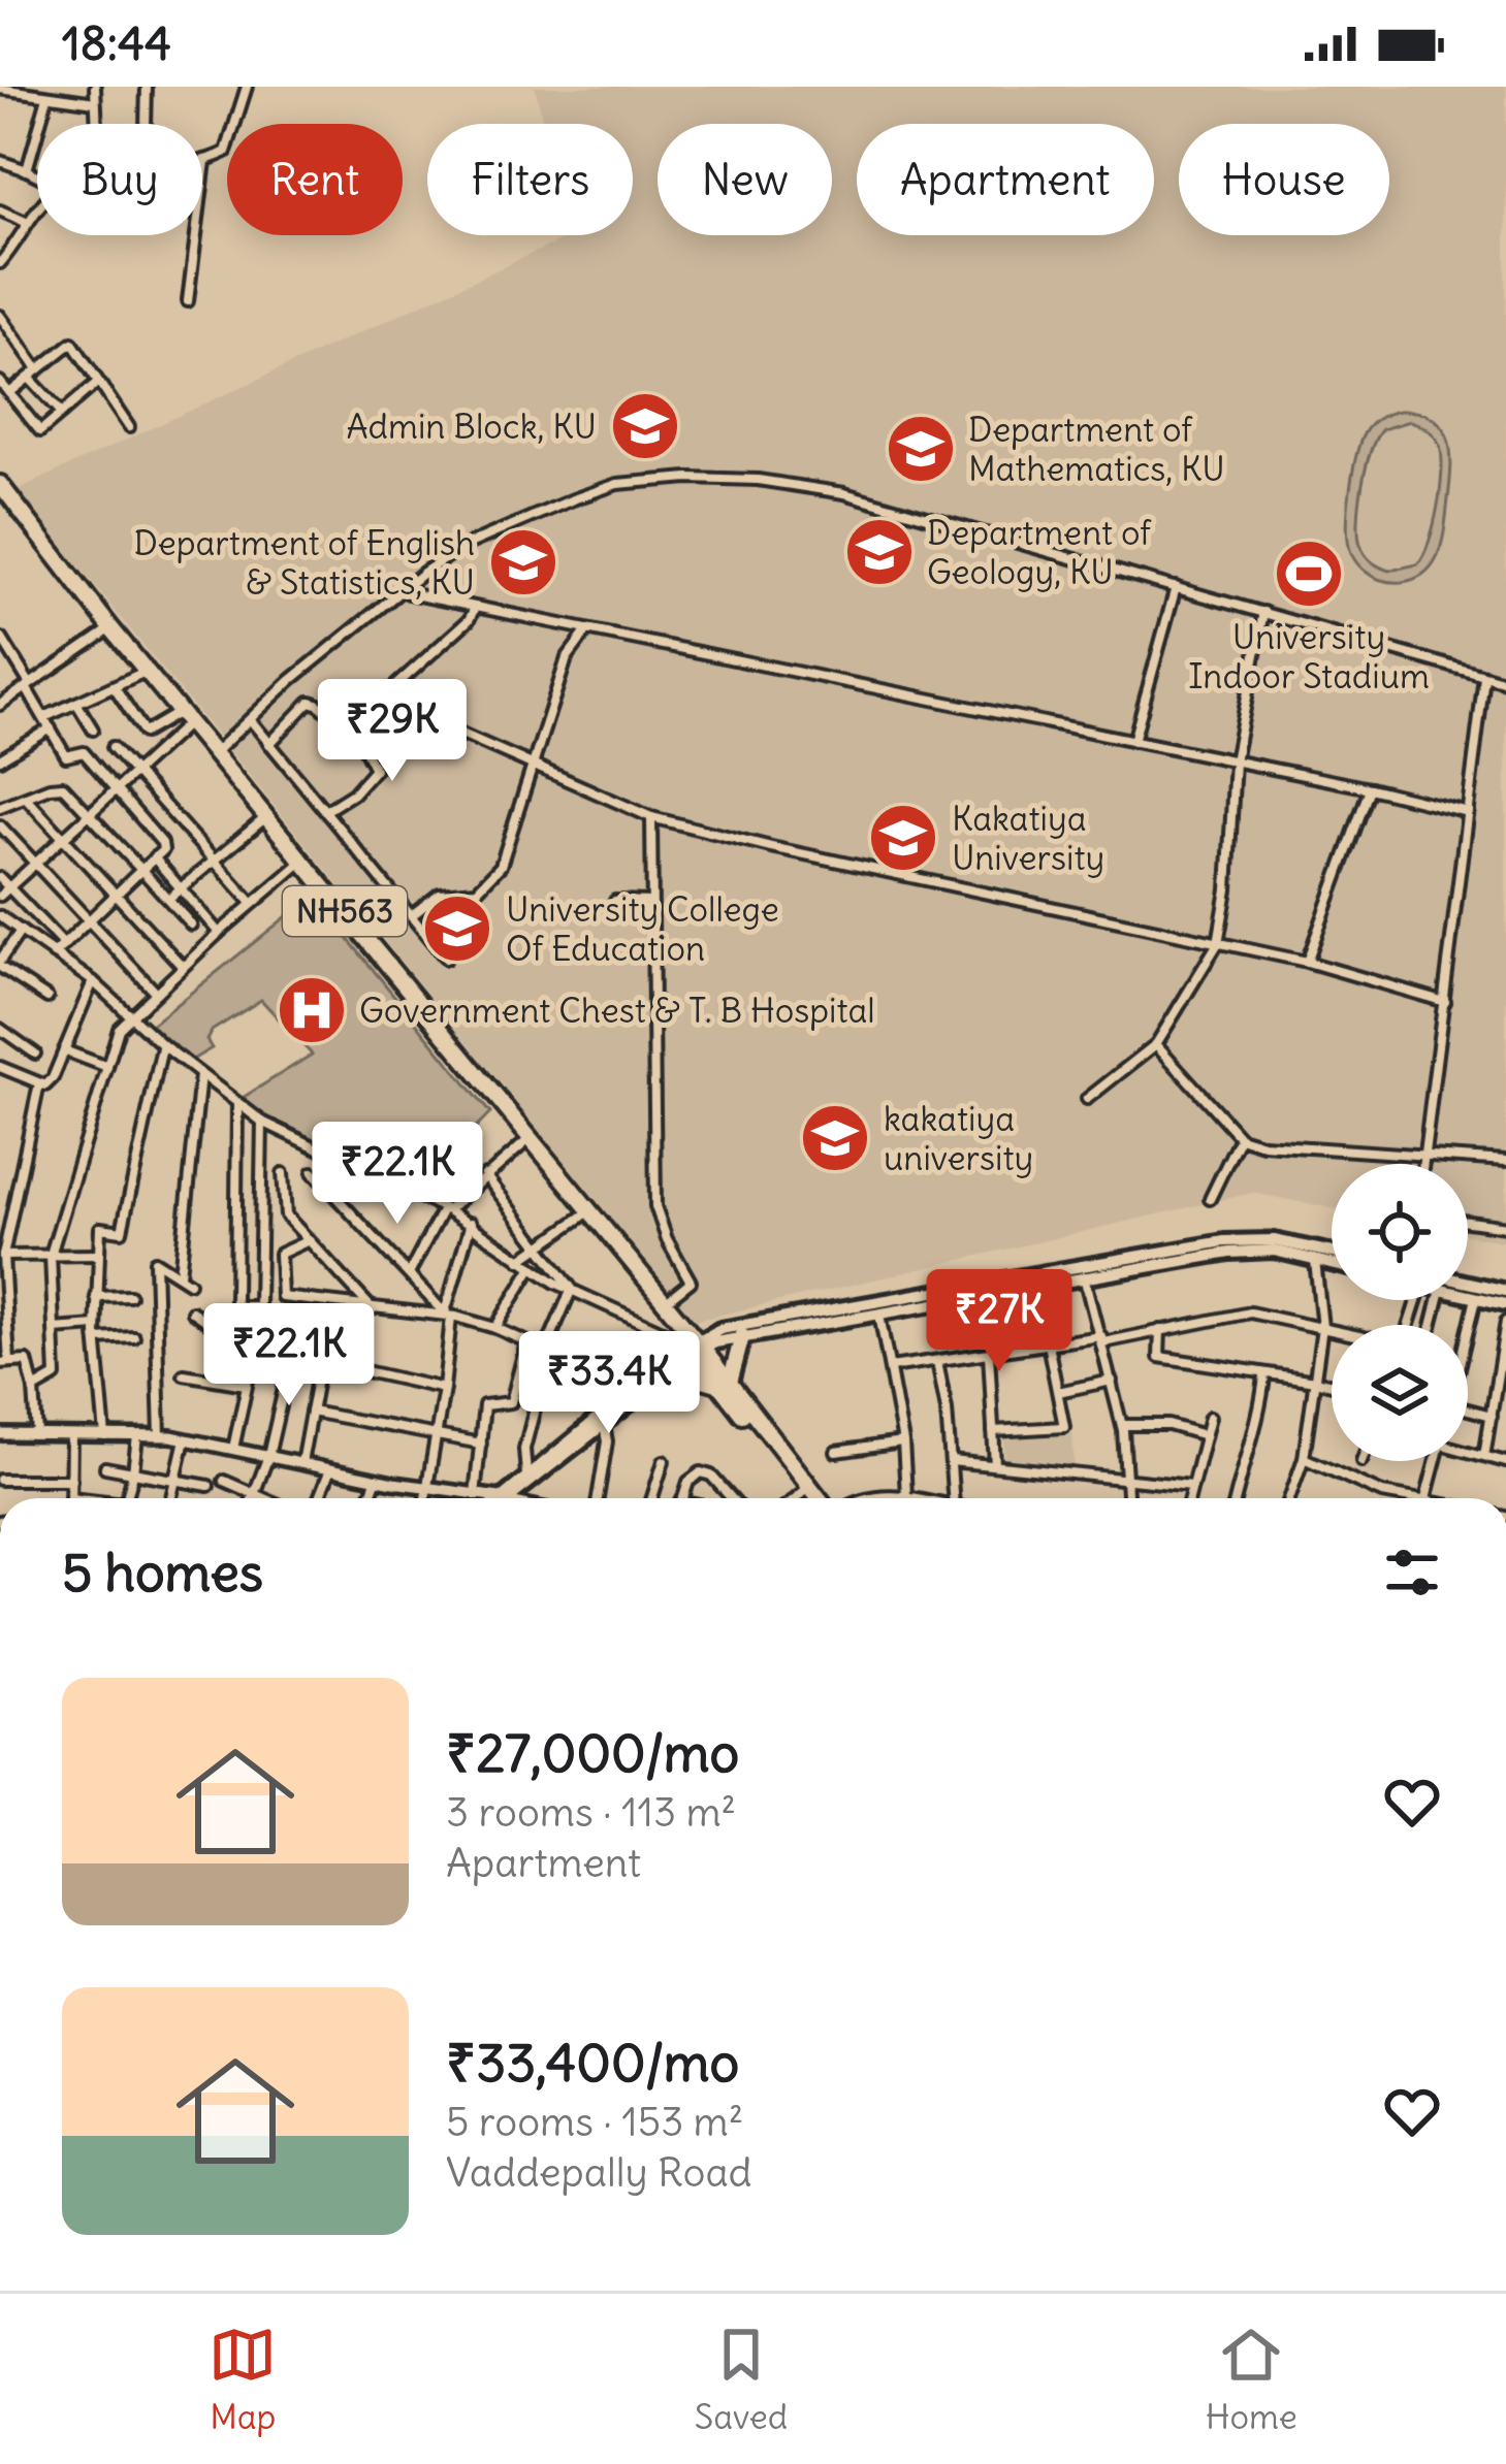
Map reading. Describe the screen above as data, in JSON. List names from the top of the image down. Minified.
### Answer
{"streets":{"highway":["NH563"]},"places":{"school or university":["Admin Block, KU","Department of Mathematics, KU","Department of Geology, KU","Department of English & Statistics, KU","Kakatiya University","University College Of Education","kakatiya university"],"sports":["University Indoor Stadium"],"hospital":["Government Chest & T. B Hospital"]},"page":{"status":"18:44","chip":["Buy","Rent","Filters","New","Apartment","House"],"price":["₹29K","₹22.1K","₹27K","₹22.1K","₹33.4K"],"heading":"5 homes","list":[{"name":"₹27,000/mo","note":"3 rooms · 113 m² · Apartment"},{"name":"₹33,400/mo","note":"5 rooms · 153 m² · Vaddepally Road"}],"tabs":["Map","Saved","Home"]}}
